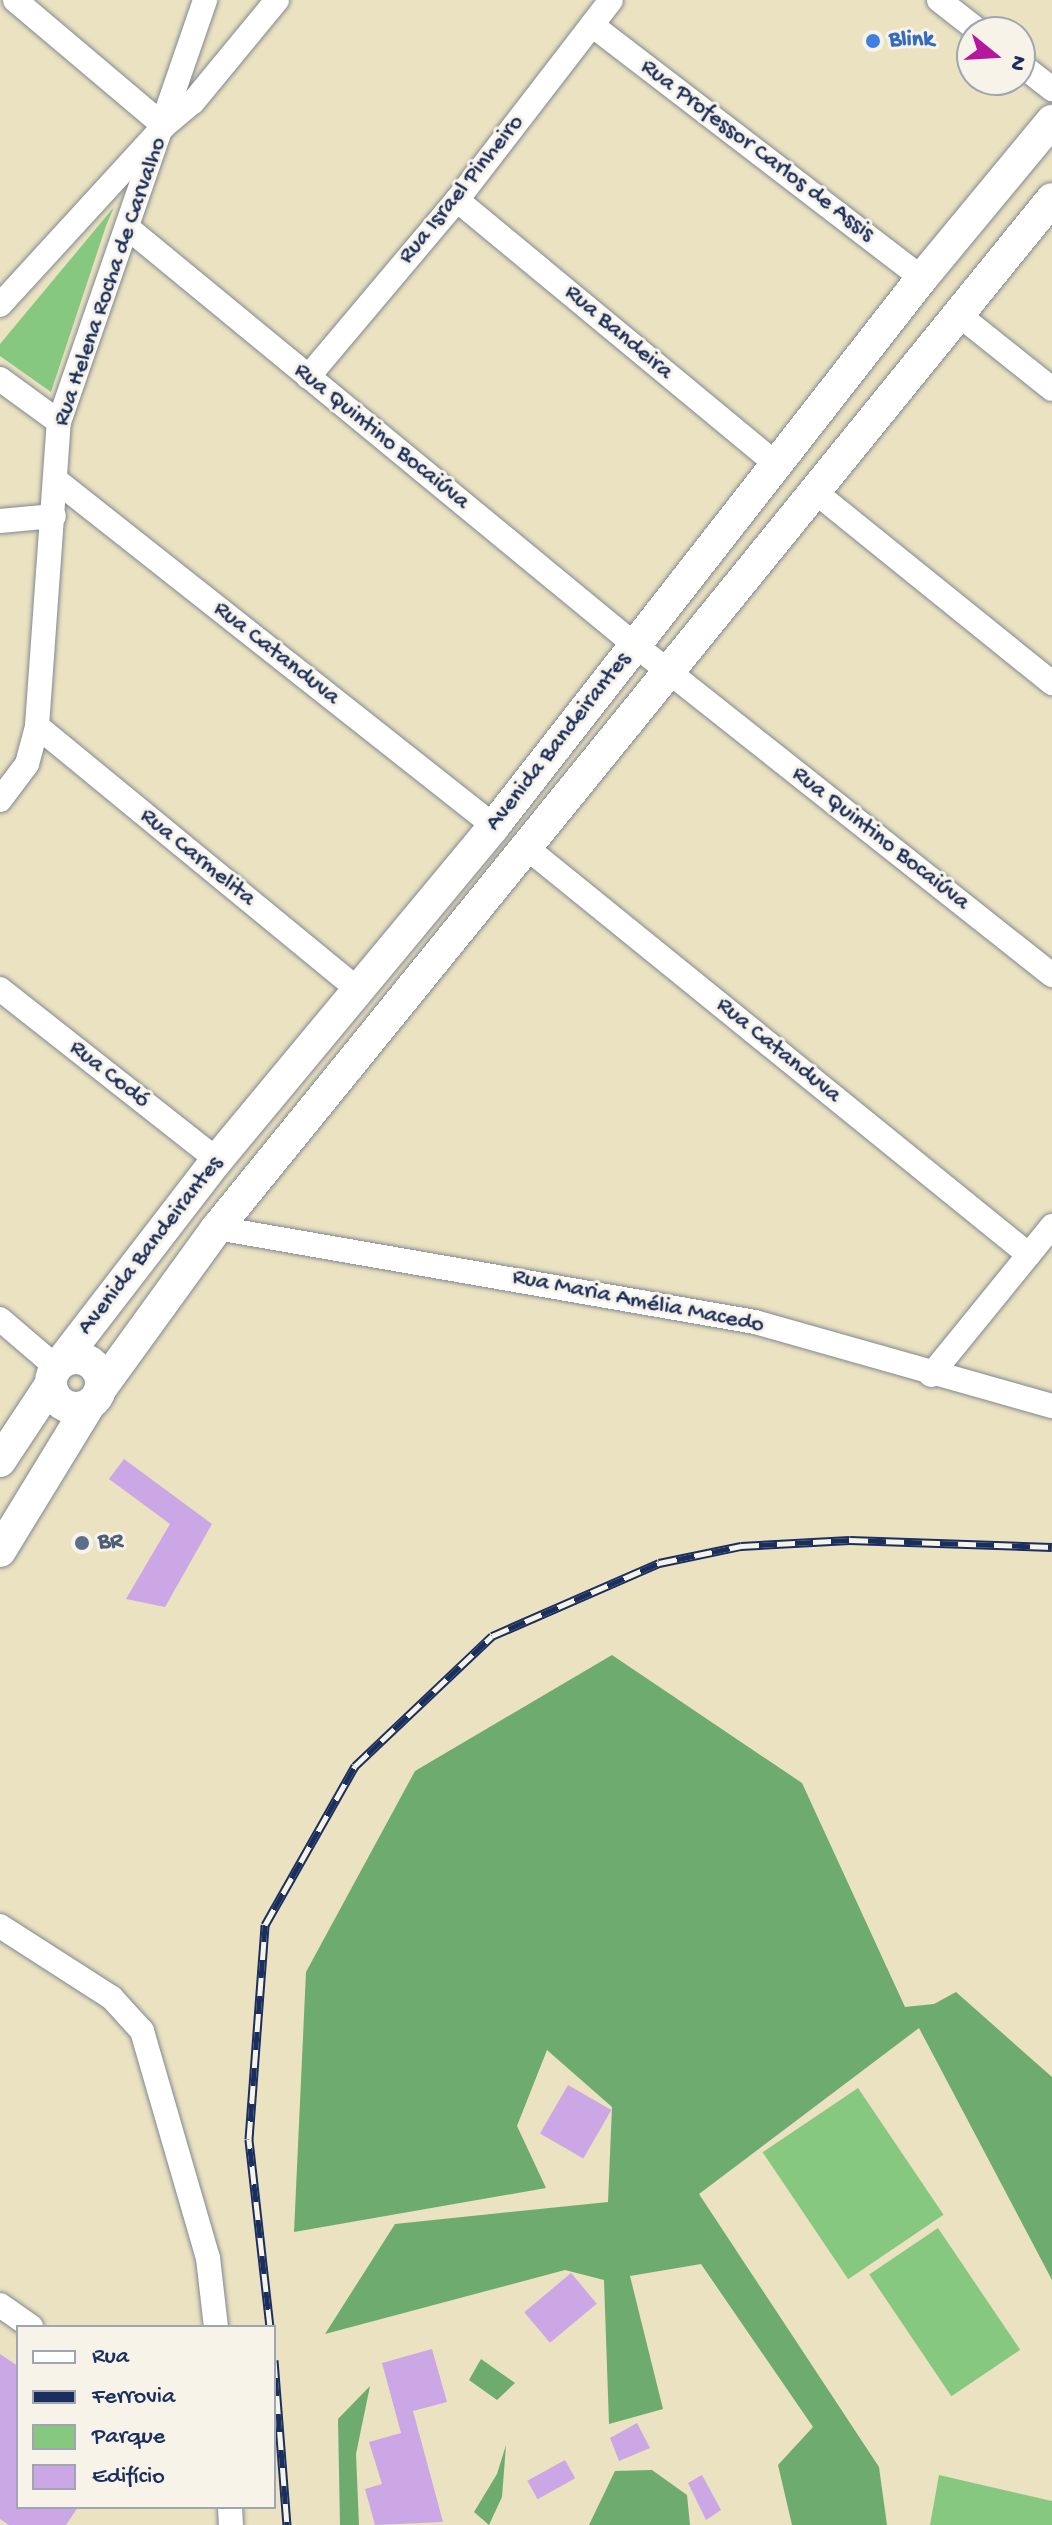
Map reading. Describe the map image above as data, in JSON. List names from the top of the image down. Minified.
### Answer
{"streets":{"main road":["Avenida Bandeirantes"],"street":["Rua Professor Carlos de Assis","Rua Israel Pinheiro","Rua Helena Rocha de Carvalho","Rua Bandeira","Rua Quintino Bocaiúva","Rua Catanduva","Rua Carmelita","Rua Codó","Rua Maria Amélia Macedo"]},"crossings":[["Rua Professor Carlos de Assis","Rua Israel Pinheiro"],["Rua Professor Carlos de Assis","Avenida Bandeirantes"],["Rua Israel Pinheiro","Rua Bandeira"],["Rua Israel Pinheiro","Rua Quintino Bocaiúva"],["Rua Helena Rocha de Carvalho","Rua Quintino Bocaiúva"],["Rua Helena Rocha de Carvalho","Rua Catanduva"],["Rua Helena Rocha de Carvalho","Rua Carmelita"],["Rua Bandeira","Avenida Bandeirantes"],["Rua Quintino Bocaiúva","Avenida Bandeirantes"],["Rua Catanduva","Avenida Bandeirantes"],["Avenida Bandeirantes","Rua Carmelita"],["Avenida Bandeirantes","Rua Codó"],["Avenida Bandeirantes","Rua Maria Amélia Macedo"]],"places":["Blink","BR"],"legend":["Rua","Ferrovia","Parque","Edifício"],"north":"right"}
